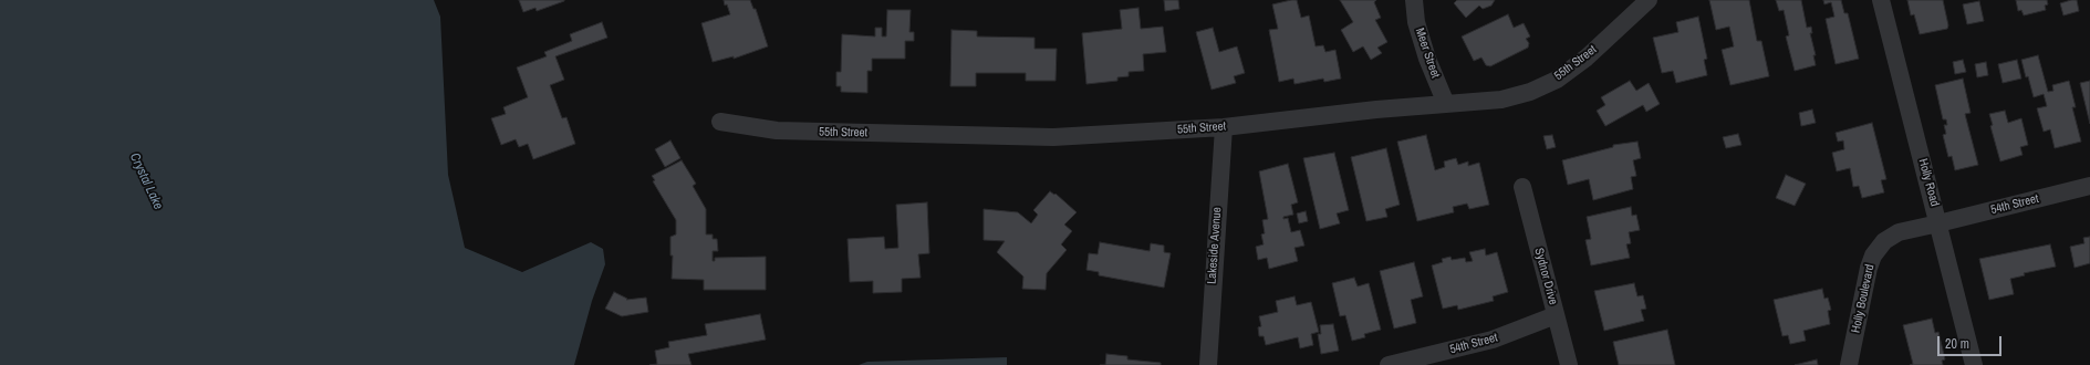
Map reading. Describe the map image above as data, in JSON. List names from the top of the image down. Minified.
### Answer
{"streets":{"street":["Meer Street","55th Street","Holly Road","54th Street","Lakeside Avenue","Sydnor Drive","Holly Boulevard"]},"crossings":[["Meer Street","55th Street"],["55th Street","Lakeside Avenue"],["Holly Road","54th Street"],["Holly Road","Holly Boulevard"],["54th Street","Sydnor Drive"],["54th Street","Holly Boulevard"]],"water":["Crystal Lake"],"scale_bar":"20 m"}
